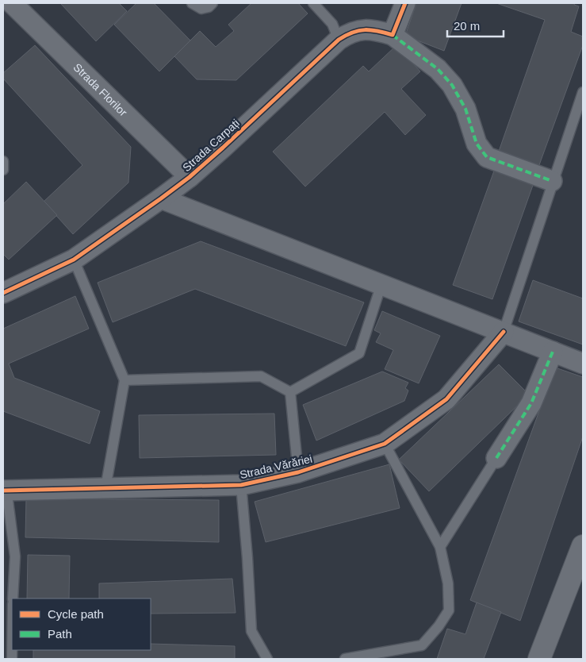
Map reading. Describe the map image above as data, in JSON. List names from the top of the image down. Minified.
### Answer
{"streets":{"street":["Strada Florilor","Strada Carpați","Strada Vărăriei"]},"crossings":[["Strada Florilor","Strada Carpați"]],"legend":["Cycle path","Path"],"scale_bar":"20 m"}
